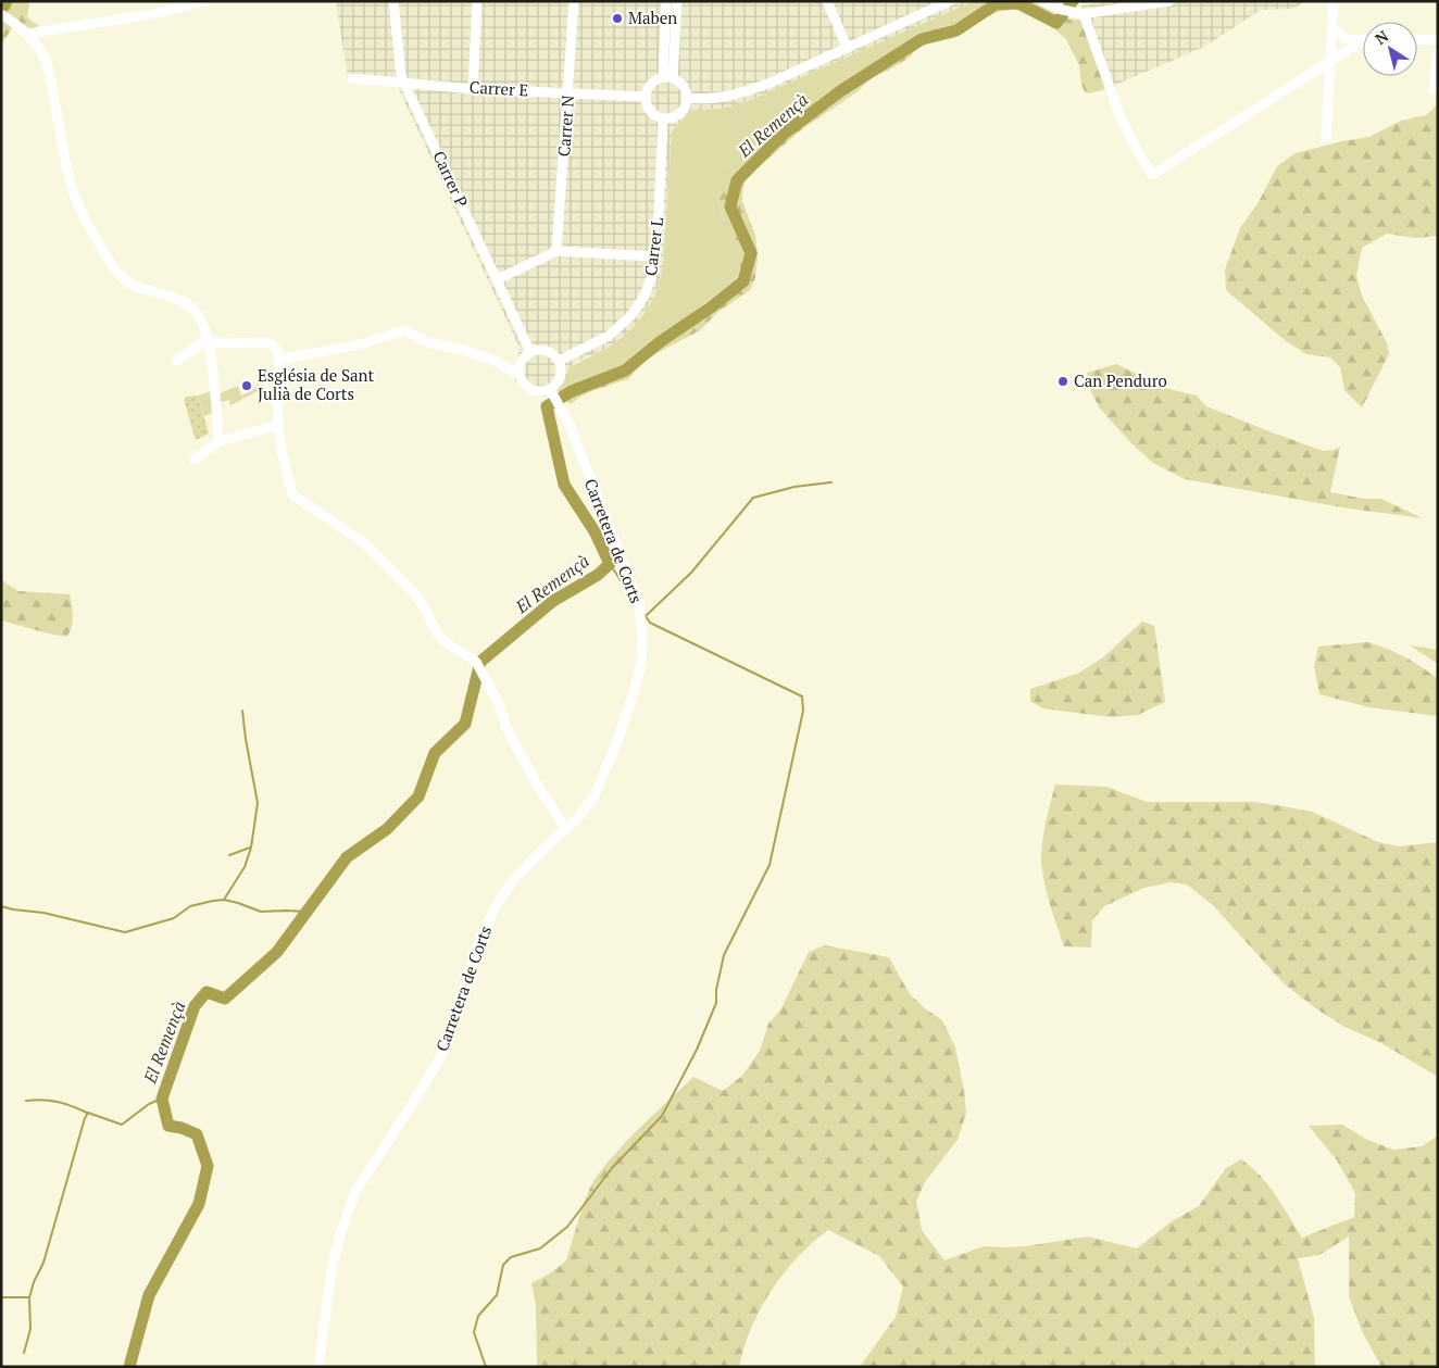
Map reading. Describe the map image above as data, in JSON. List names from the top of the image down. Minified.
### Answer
{"streets":{"street":["Carrer E","Carrer N","Carrer P","Carrer L","Carretera de Corts"]},"crossings":[["Carrer E","Carrer N"],["Carrer E","Carrer P"],["Carrer E","Carrer L"],["Carrer P","Carrer L"],["Carrer P","Carretera de Corts"],["Carrer L","Carretera de Corts"]],"water":["El Remençà"],"places":["Maben","Can Penduro","Església de Sant Julià de Corts"],"north":"top left"}
